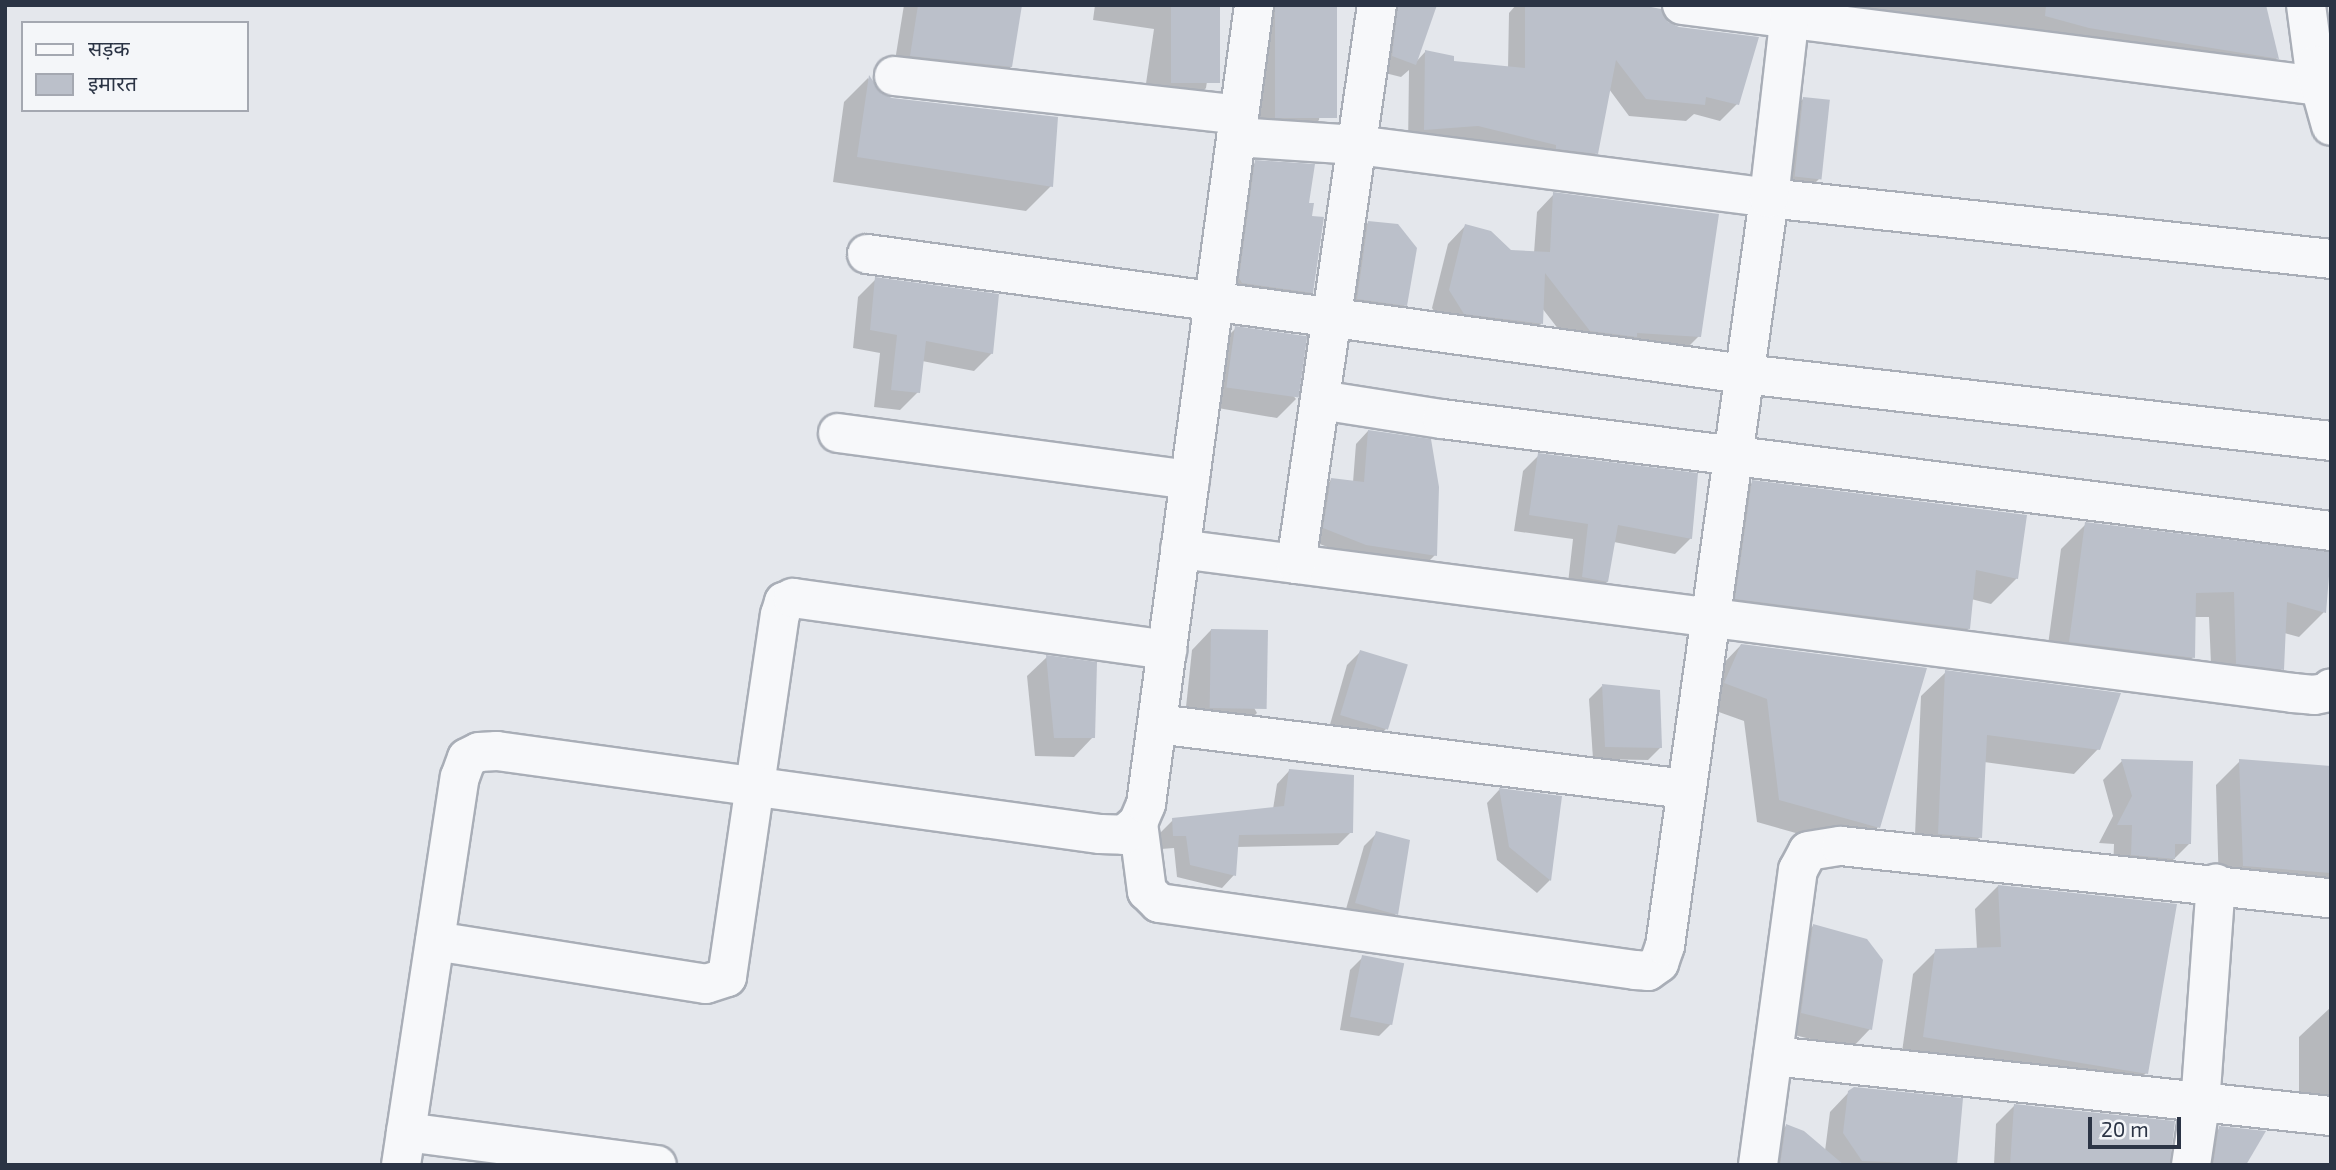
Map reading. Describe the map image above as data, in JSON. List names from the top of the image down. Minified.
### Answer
{"legend":["सड़क","इमारत"],"scale_bar":"20 m"}
